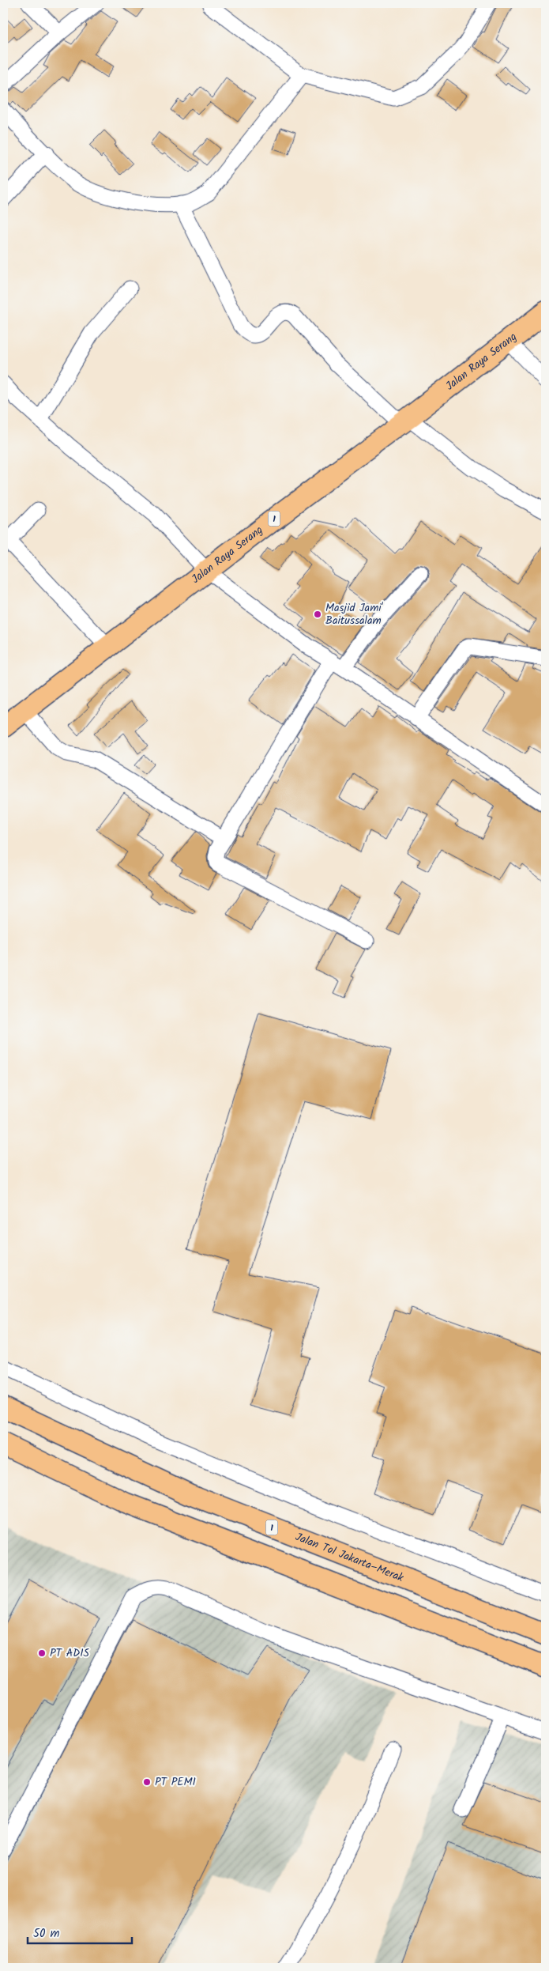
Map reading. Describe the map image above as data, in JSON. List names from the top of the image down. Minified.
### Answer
{"streets":{"highway":["Jalan Raya Serang","1","Jalan Tol Jakarta–Merak"]},"places":["Masjid Jami' Baitussalam","PT ADIS","PT PEMI"],"scale_bar":"50 m"}
